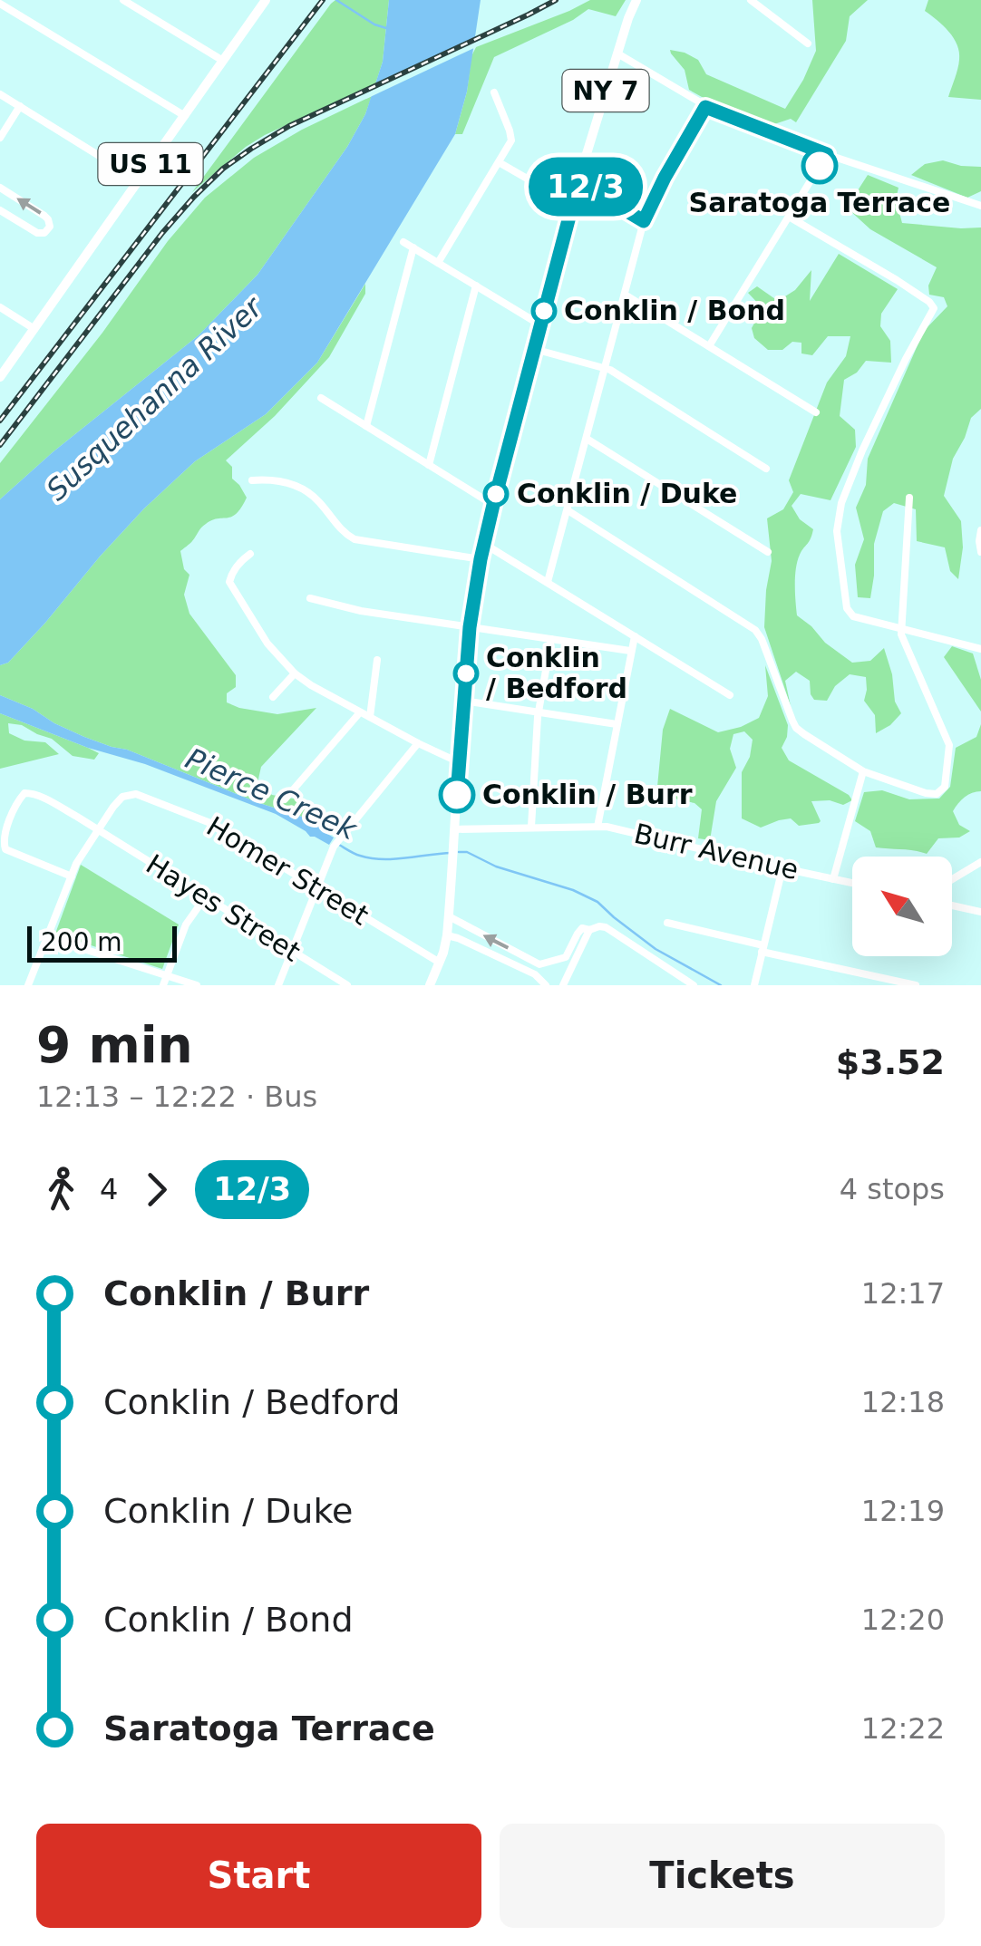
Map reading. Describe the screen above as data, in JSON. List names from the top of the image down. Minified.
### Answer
{"streets":{"main road":["NY 7","US 11"],"street":["Burr Avenue","Homer Street","Hayes Street"]},"crossings":[["NY 7","Burr Avenue"],["NY 7","Homer Street"],["Homer Street","Hayes Street"]],"water":["Susquehanna River","Pierce Creek"],"places":["Saratoga Terrace","Conklin / Bond","Conklin / Duke","Conklin / Bedford","Conklin / Burr"],"lines":["bus line 12/3"],"scale_bar":"200 m","north":"top left","page":{"on_map":"12/3","scale":"200 m","heading":["9 min","12:13 – 12:22 · Bus","$3.52"],"legs":["4","12/3","4 stops"],"list":[{"name":"Conklin / Burr","value":"12:17"},{"name":"Conklin / Bedford","value":"12:18"},{"name":"Conklin / Duke","value":"12:19"},{"name":"Conklin / Bond","value":"12:20"},{"name":"Saratoga Terrace","value":"12:22"}],"buttons":["Start","Tickets"]}}
